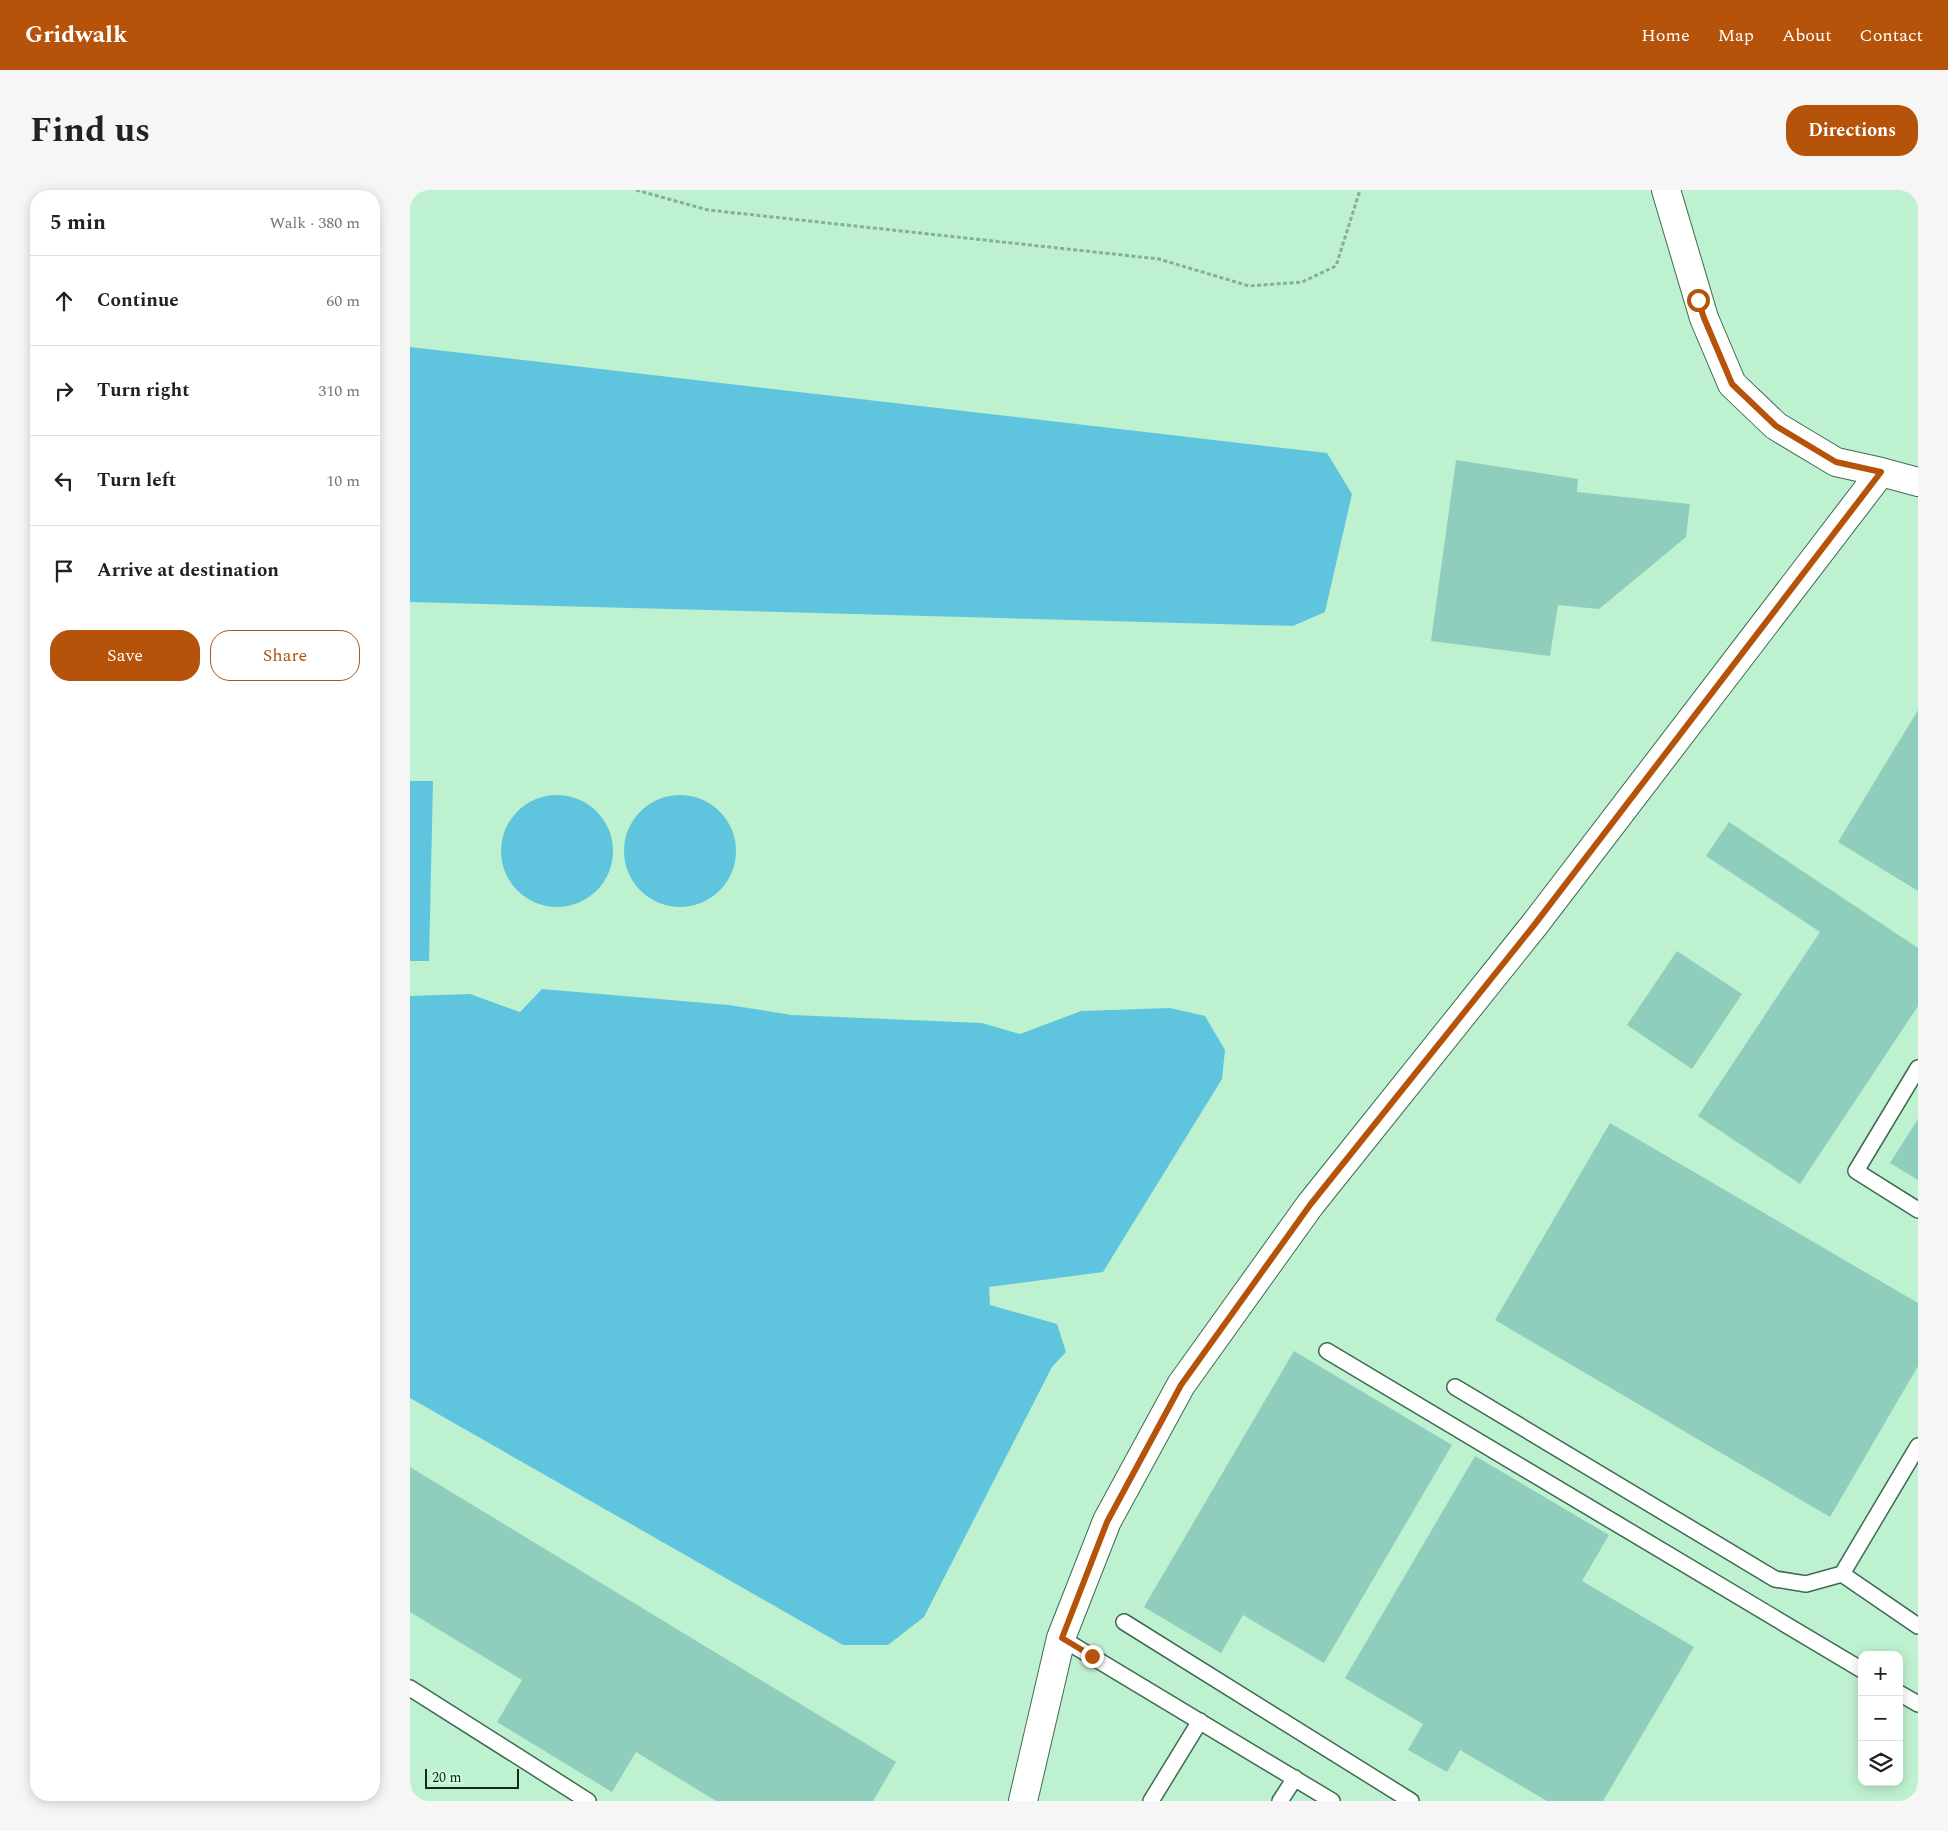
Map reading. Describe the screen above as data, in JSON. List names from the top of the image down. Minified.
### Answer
{"scale_bar":"20 m","page":{"header":"Gridwalk","nav":["Home","Map","About","Contact"],"title":"Find us","buttons":["Directions",["Save","Share"]],"heading":["5 min","Walk · 380 m"],"list":[["Continue","60 m"],["Turn right","310 m"],["Turn left","10 m"],"Arrive at destination"],"map_buttons":["+","−"],"scale":"20 m"}}
